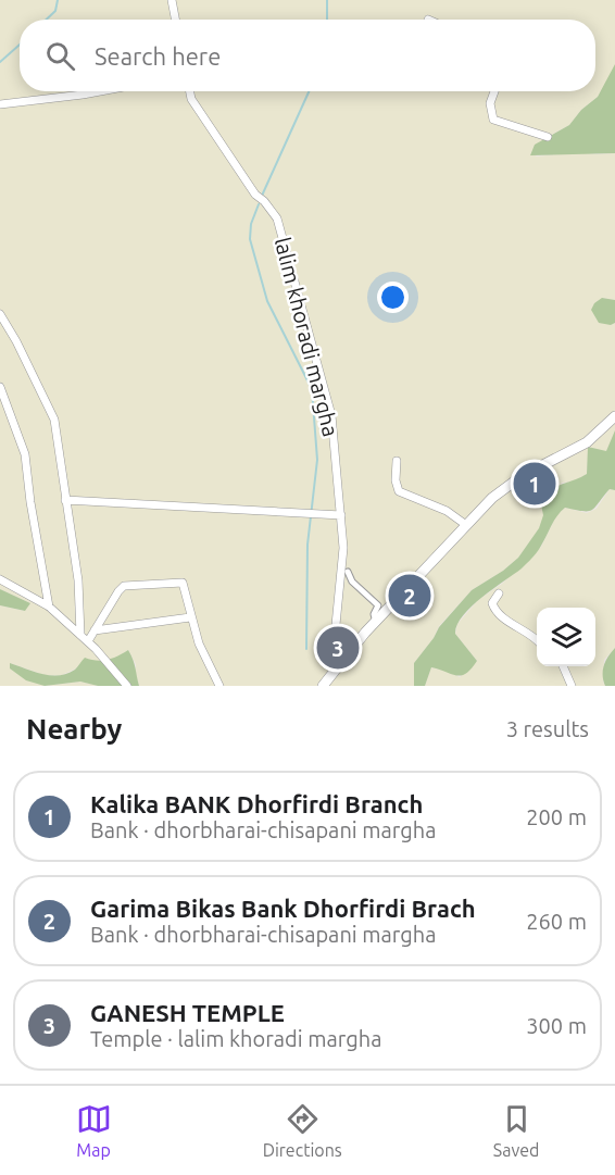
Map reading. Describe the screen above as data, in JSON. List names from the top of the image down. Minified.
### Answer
{"streets":{"street":["lalim khoradi margha"]},"page":{"search":"Search here","pins":["1","2","3"],"heading":["Nearby","3 results"],"list":[{"mark":"1","name":"Kalika BANK Dhorfirdi Branch","note":"Bank · dhorbharai-chisapani margha","value":"200 m"},{"mark":"2","name":"Garima Bikas Bank Dhorfirdi Brach","note":"Bank · dhorbharai-chisapani margha","value":"260 m"},{"mark":"3","name":"GANESH TEMPLE","note":"Temple · lalim khoradi margha","value":"300 m"}],"nav":["Map","Directions","Saved"]}}
